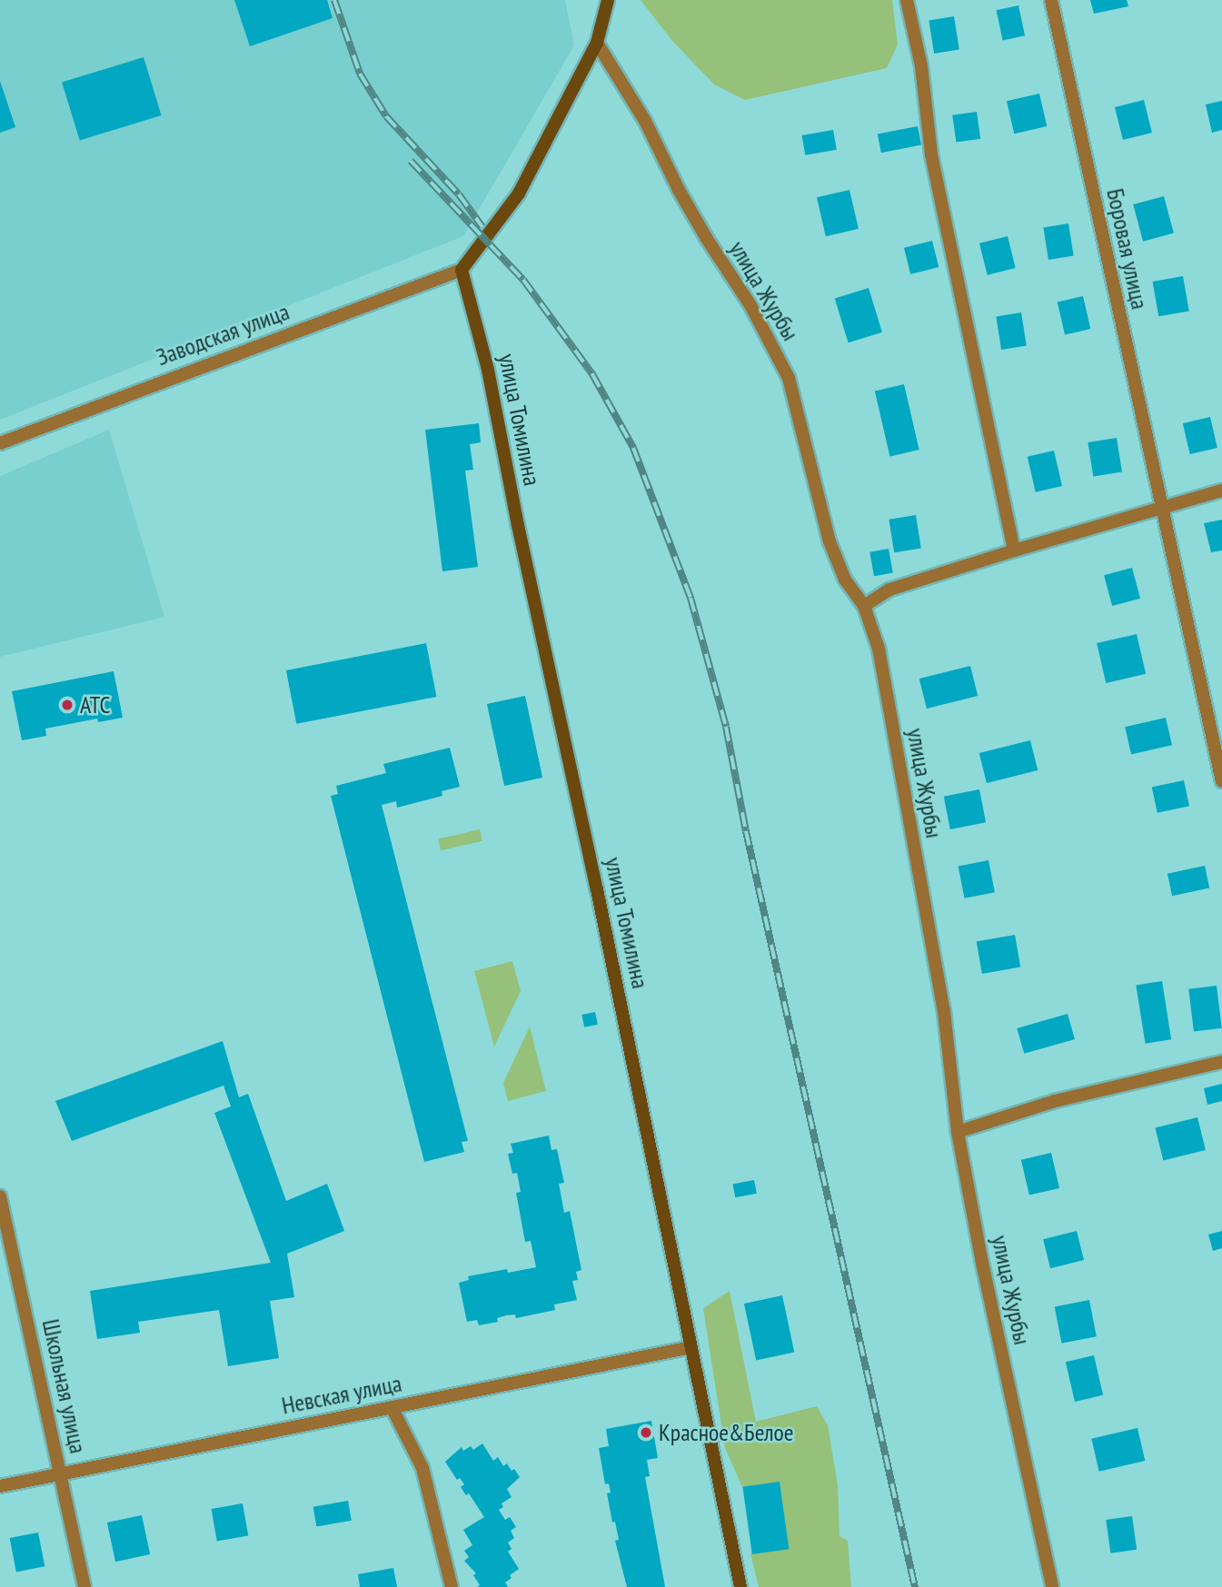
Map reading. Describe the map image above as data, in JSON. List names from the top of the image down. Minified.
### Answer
{"streets":{"street":["Боровая улица","улица Журбы","Заводская улица","улица Томилина","Школьная улица","Невская улица"]},"crossings":[["Заводская улица","улица Томилина"],["улица Томилина","Невская улица"],["Школьная улица","Невская улица"]],"places":["АТС","Красное&Белое"]}
